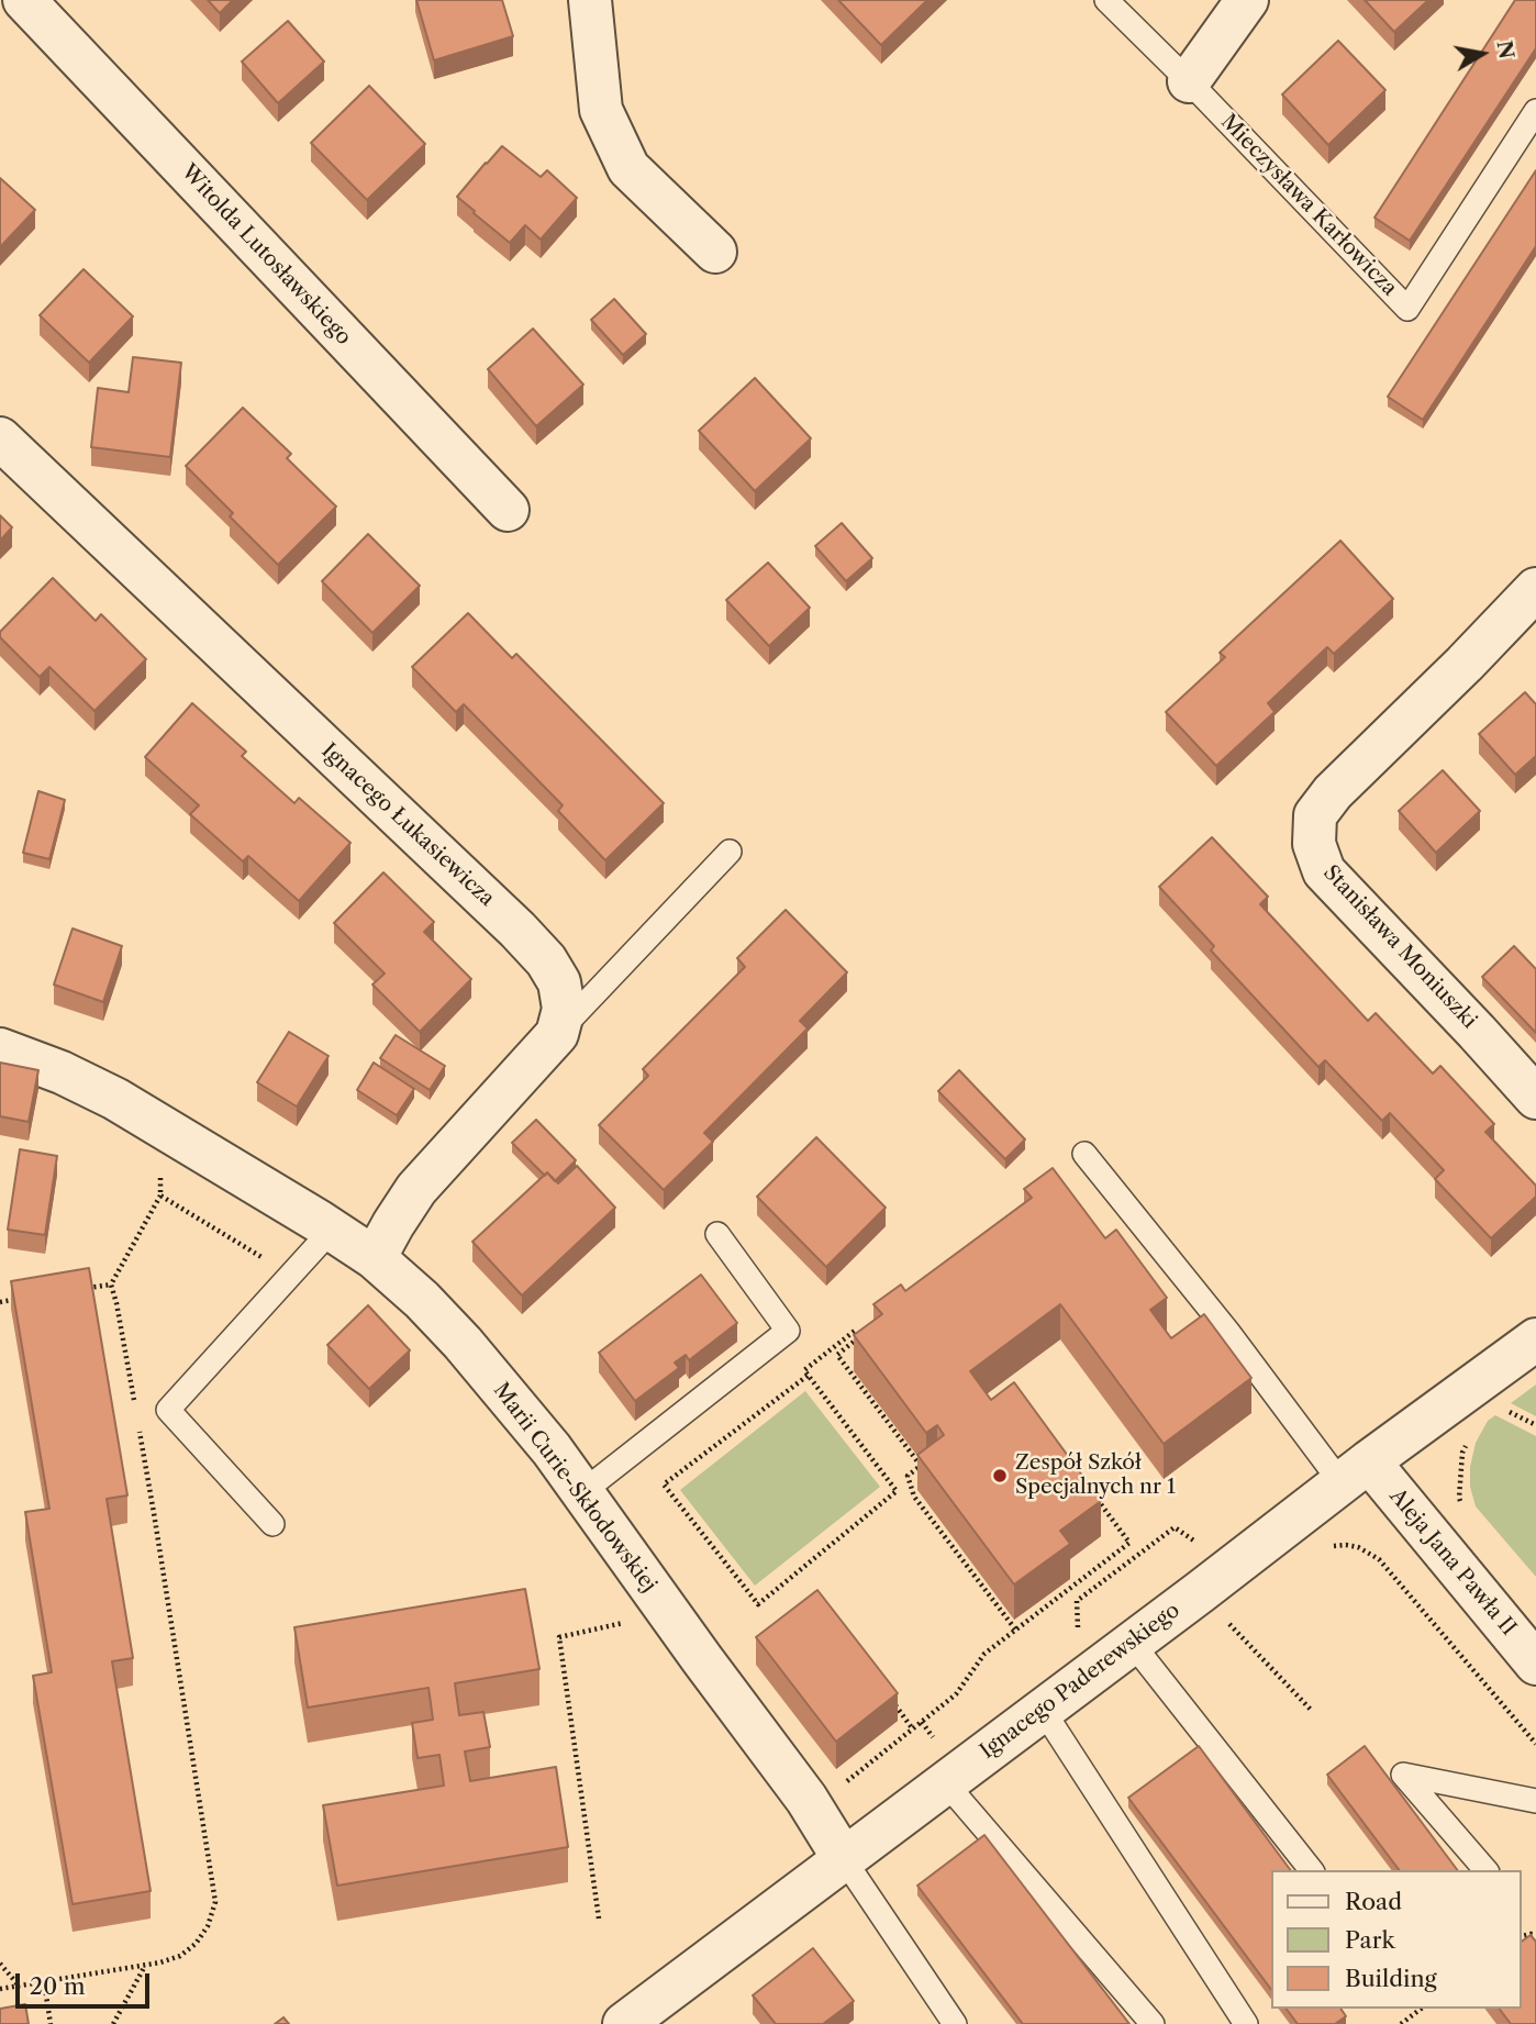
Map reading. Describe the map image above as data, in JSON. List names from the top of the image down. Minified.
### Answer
{"streets":{"street":["Witolda Lutosławskiego","Ignacego Łukasiewicza","Stanisława Moniuszki","Marii Curie-Skłodowskiej","Aleja Jana Pawła II","Ignacego Paderewskiego"],"lane":["Mieczysława Karłowicza"]},"crossings":[["Marii Curie-Skłodowskiej","Ignacego Paderewskiego"],["Aleja Jana Pawła II","Ignacego Paderewskiego"]],"places":["Zespół Szkół Specjalnych nr 1"],"legend":["Road","Park","Building"],"scale_bar":"20 m","north":"right"}
